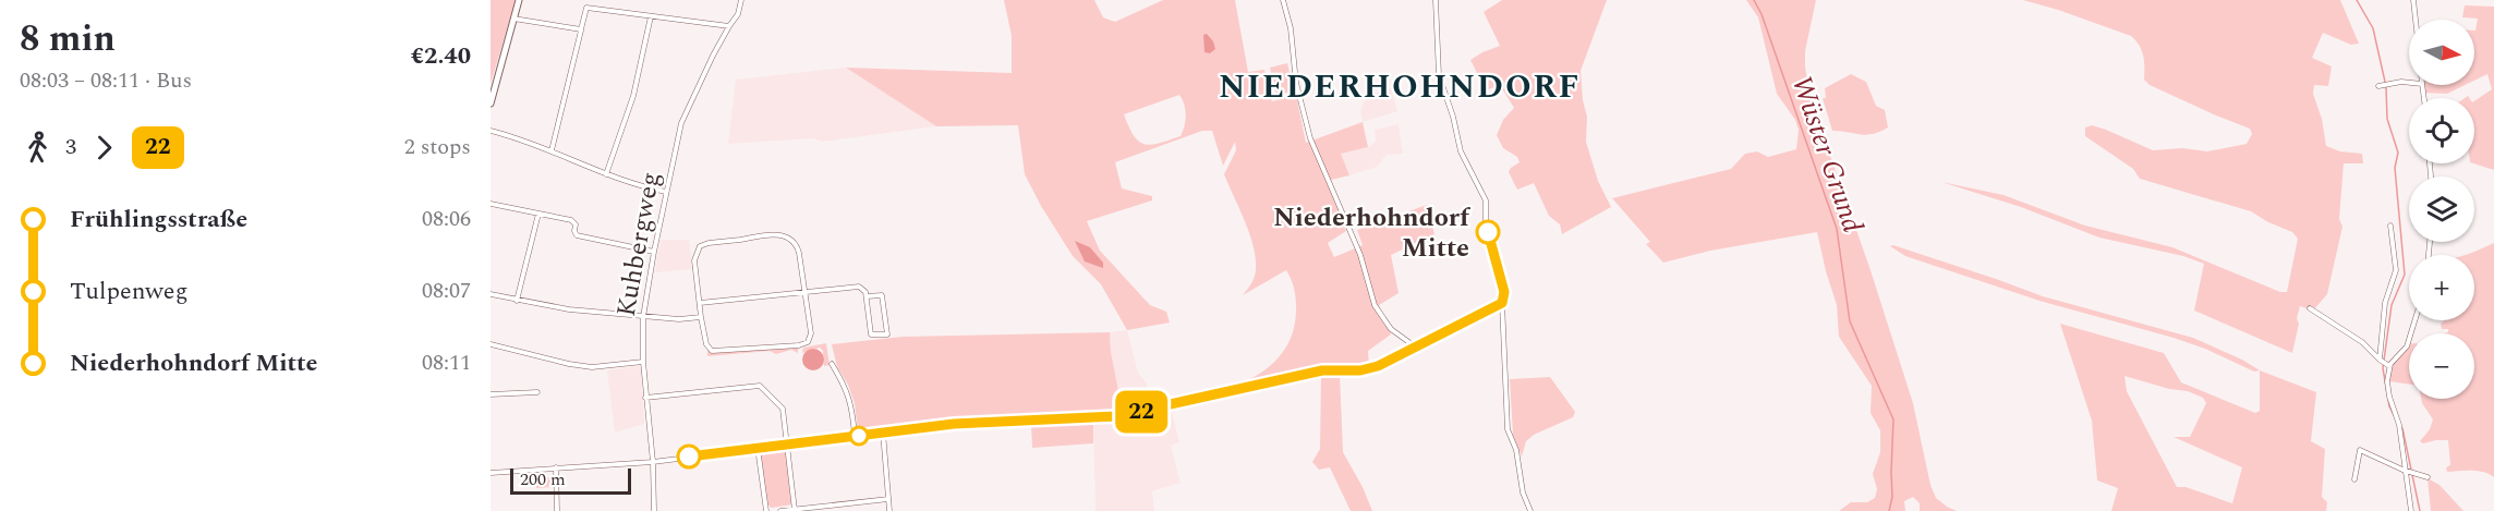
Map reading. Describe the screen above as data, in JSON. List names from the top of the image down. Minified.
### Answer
{"streets":{"street":["Kuhbergweg"]},"districts":["NIEDERHOHNDORF"],"water":["Wüster Grund"],"places":["Niederhohndorf Mitte"],"lines":["bus line 22"],"scale_bar":"200 m","north":"right","page":{"heading":["8 min","08:03 – 08:11 · Bus","€2.40"],"on_map":"22","map_buttons":["+","−"],"legs":["3","22","2 stops"],"list":[{"name":"Frühlingsstraße","value":"08:06"},{"name":"Tulpenweg","value":"08:07"},{"name":"Niederhohndorf Mitte","value":"08:11"}],"scale":"200 m"}}
